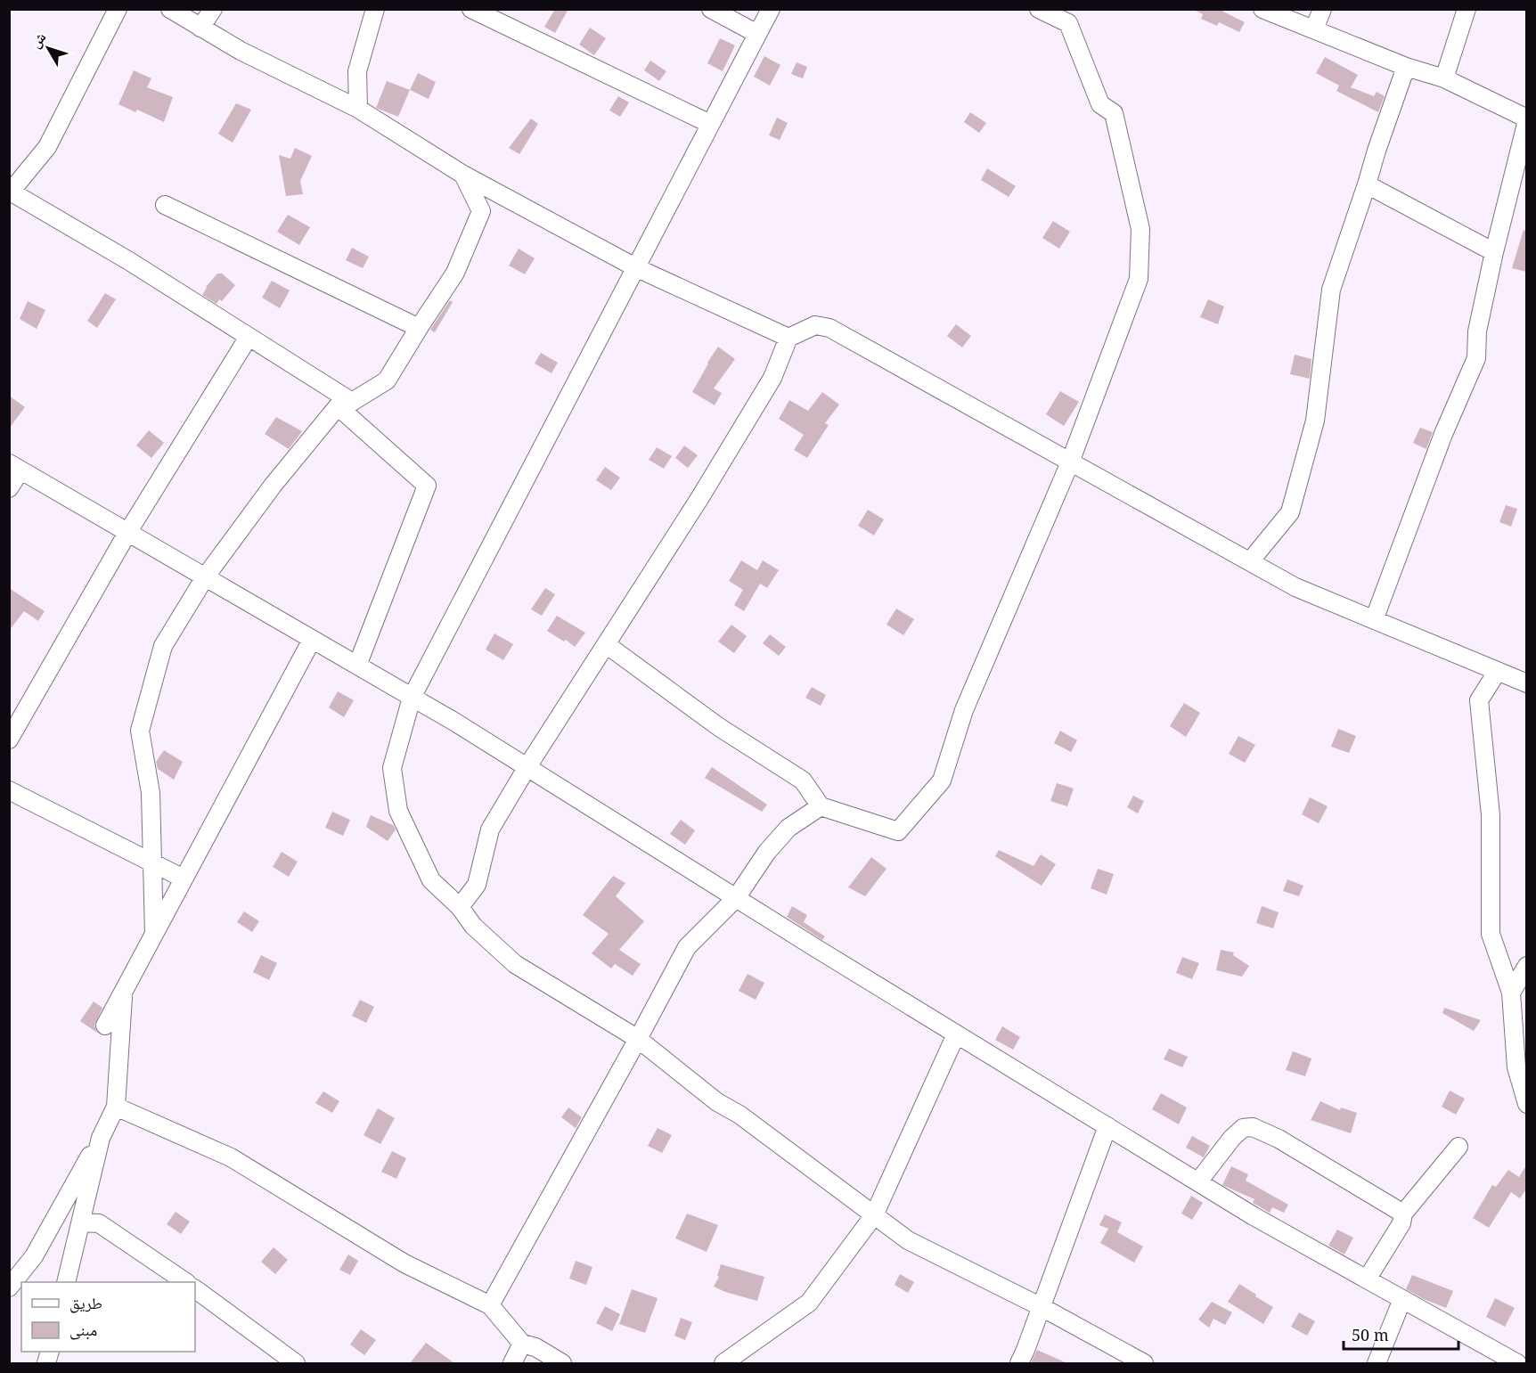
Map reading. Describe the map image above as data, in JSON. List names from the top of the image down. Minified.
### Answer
{"legend":["طريق","مبنى"],"scale_bar":"50 m","north":"top left"}
